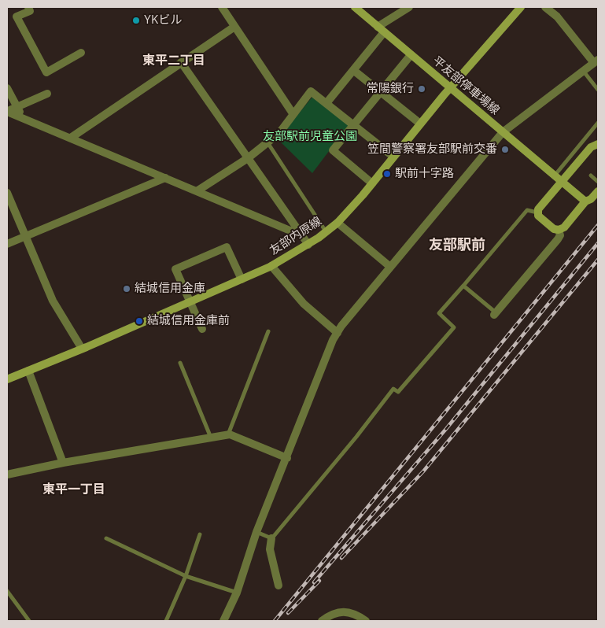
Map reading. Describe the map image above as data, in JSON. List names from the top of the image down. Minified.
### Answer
{"streets":{"main road":["平友部停車場線","友部内原線"]},"crossings":[["平友部停車場線","友部内原線"]],"districts":["東平二丁目","友部駅前","東平一丁目"],"parks":["友部駅前児童公園"],"places":["YKビル","常陽銀行","笠間警察署友部駅前交番","駅前十字路","結城信用金庫","結城信用金庫前"]}
